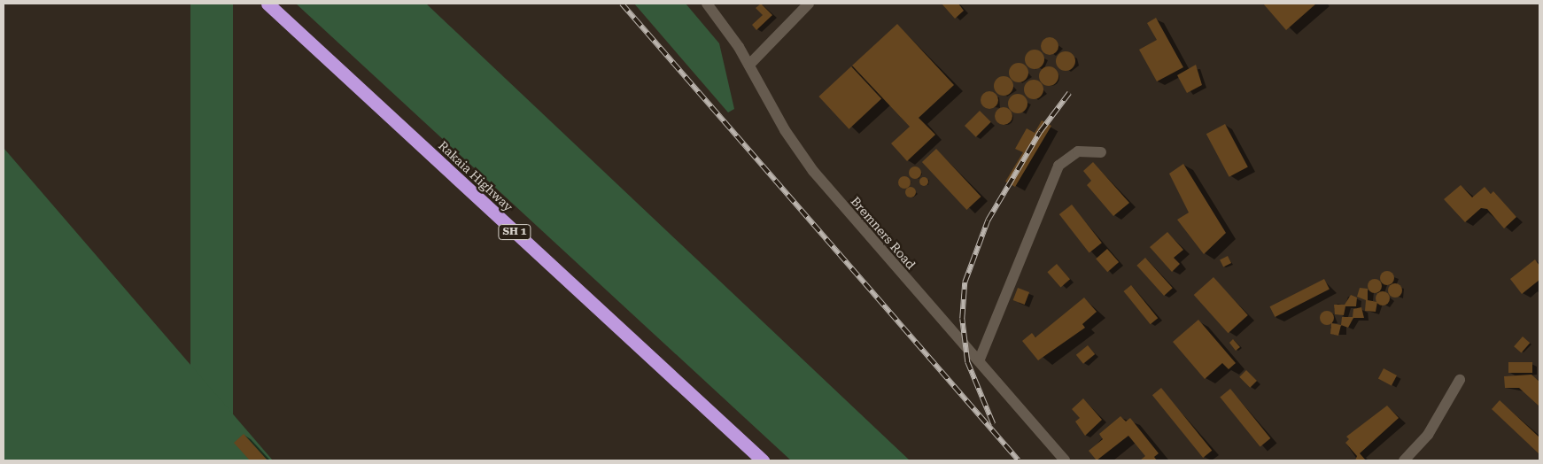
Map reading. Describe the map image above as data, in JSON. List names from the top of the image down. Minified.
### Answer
{"streets":{"highway":["Rakaia Highway","SH 1"],"street":["Bremners Road"]}}
